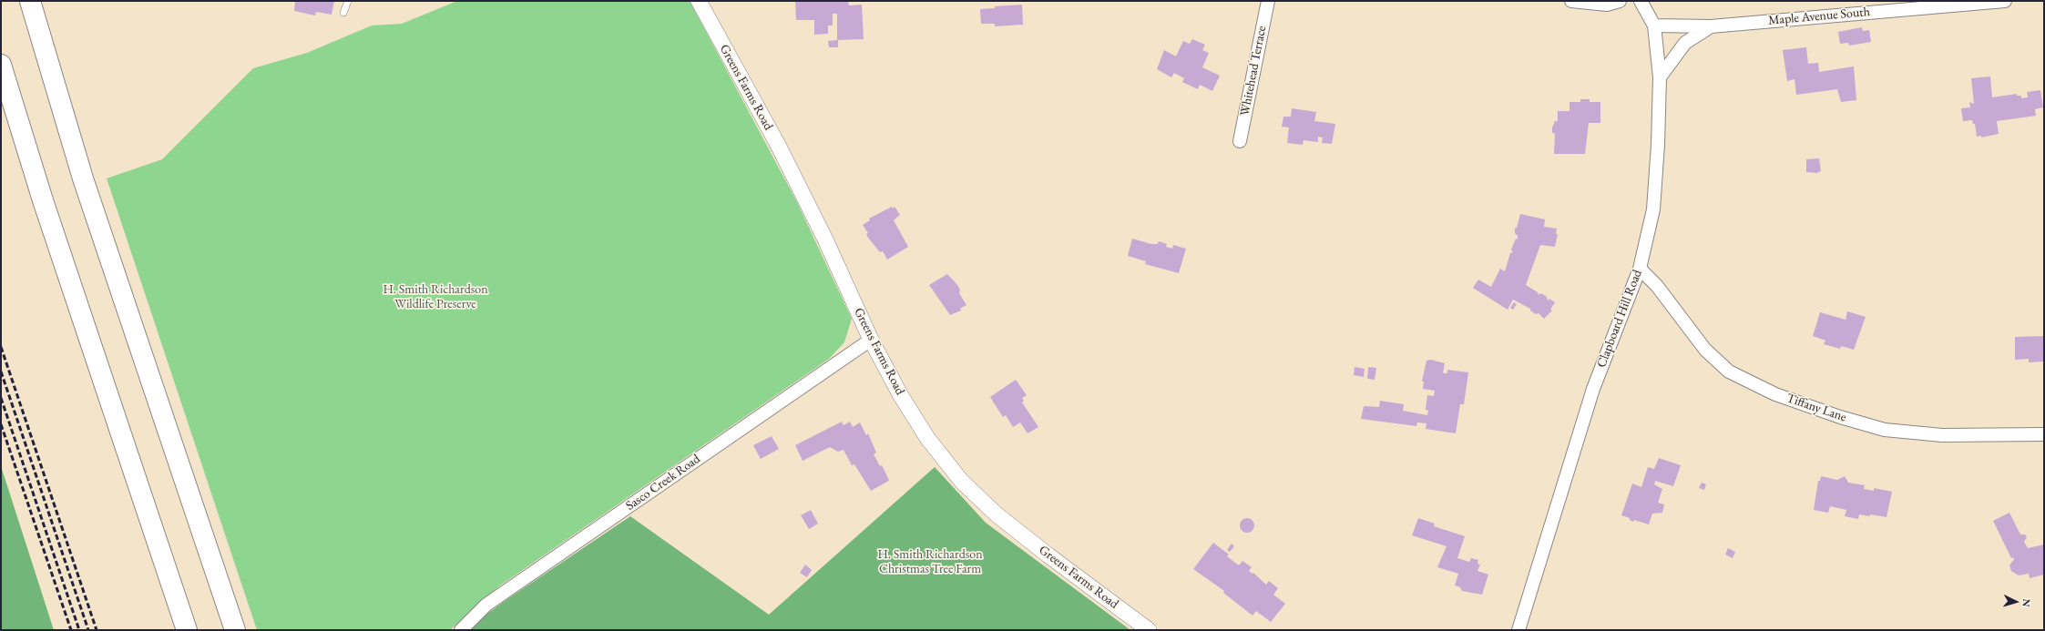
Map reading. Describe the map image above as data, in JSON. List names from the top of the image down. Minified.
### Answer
{"streets":{"street":["Maple Avenue South","Whitehead Terrace","Greens Farms Road","Clapboard Hill Road","Tiffany Lane","Sasco Creek Road"]},"crossings":[["Maple Avenue South","Clapboard Hill Road"],["Greens Farms Road","Sasco Creek Road"],["Clapboard Hill Road","Tiffany Lane"]],"parks":["H. Smith Richardson Wildlife Preserve","H. Smith Richardson Christmas Tree Farm"],"north":"right"}
